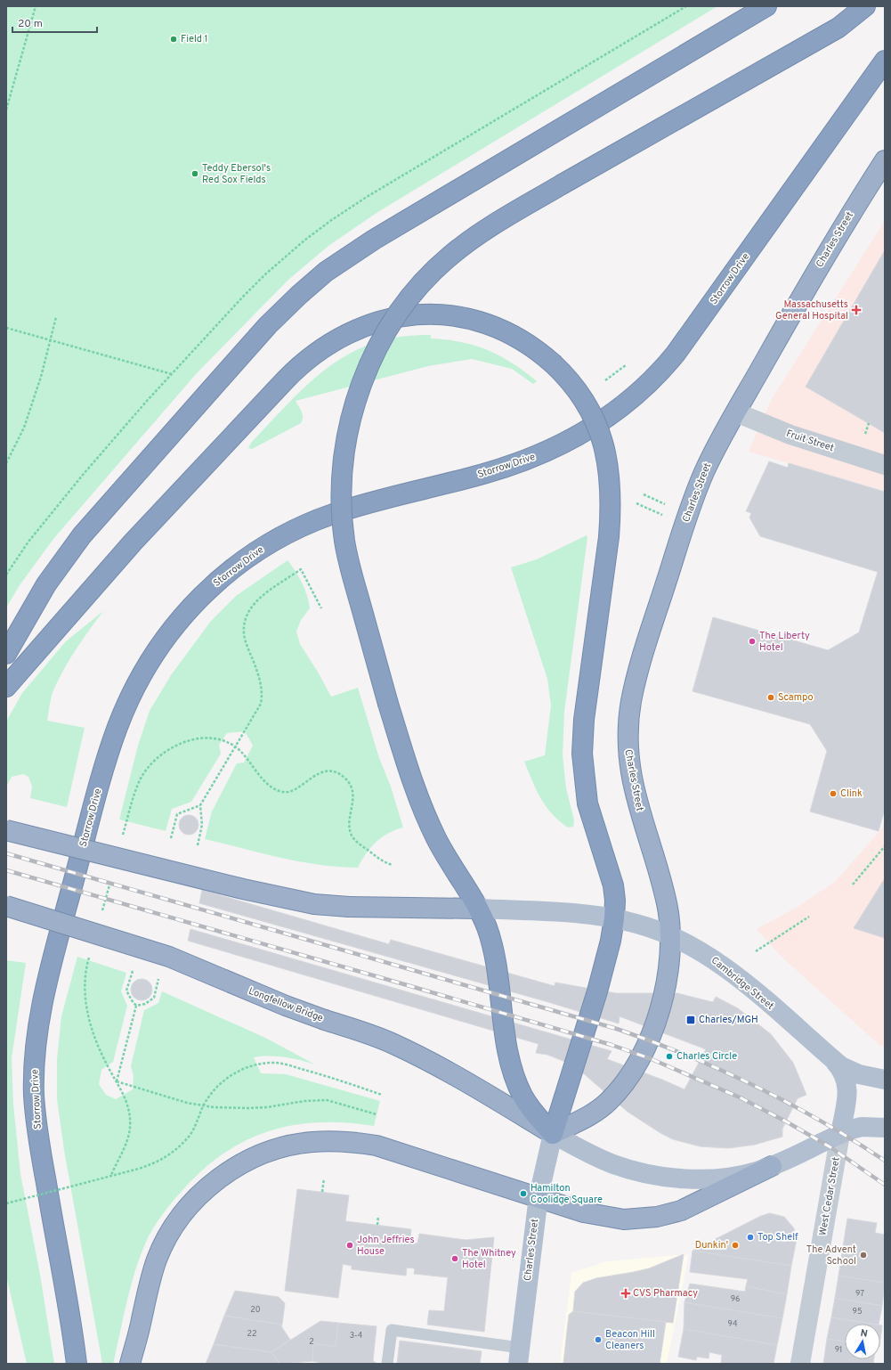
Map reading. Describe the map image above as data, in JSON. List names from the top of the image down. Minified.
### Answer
{"streets":{"highway":["Charles Street","Storrow Drive","Longfellow Bridge"],"main road":["Cambridge Street"],"street":["Fruit Street","West Cedar Street"]},"crossings":[["Charles Street","Fruit Street"],["Charles Street","Cambridge Street"],["Charles Street","Longfellow Bridge"]],"places":{"other":["Field 1","Teddy Ebersol's Red Sox Fields","The Liberty Hotel","Scampo","Clink","Charles Circle","Hamilton Coolidge Square","Top Shelf","John Jeffries House","Dunkin'","The Advent School","The Whitney Hotel","Beacon Hill Cleaners"],"health":["Massachusetts General Hospital","CVS Pharmacy"],"transit":["Charles/MGH"]},"house_numbers":["97","96","20","95","94","22","3-4","2","91"],"scale_bar":"20 m","north":"top"}
